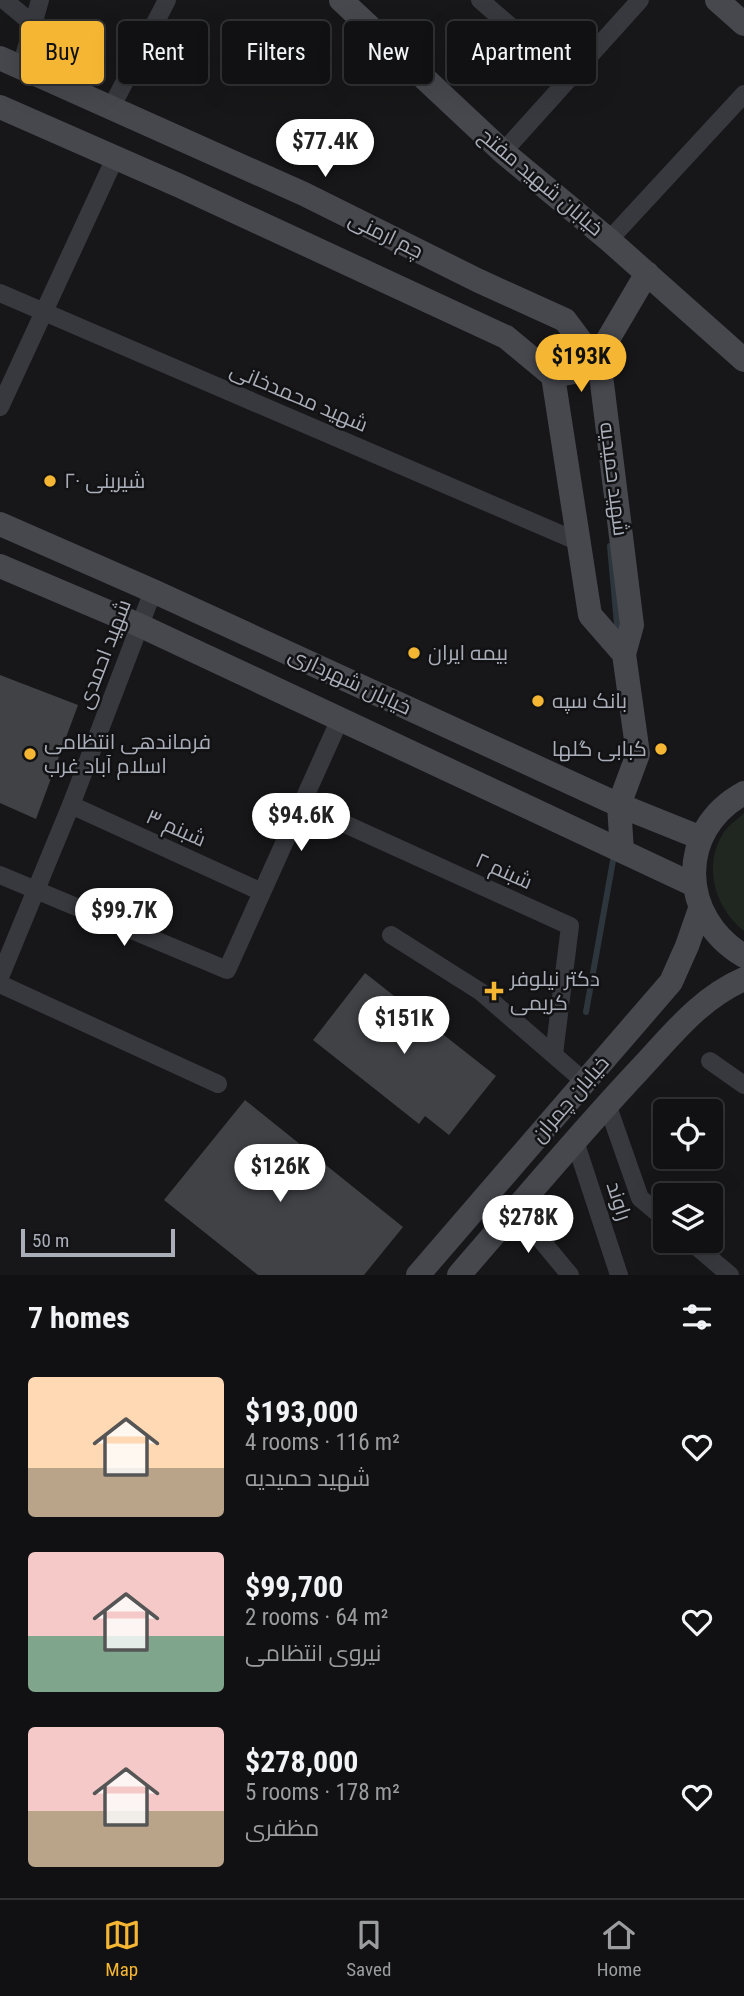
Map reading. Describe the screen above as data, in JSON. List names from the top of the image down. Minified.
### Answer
{"streets":{"street":["خیابان شهید مفتح","چم ارمنی","شهید محمدخانی","شهید حمیدیه","شهید احمدی","خیابان شهرداری","شبنم ۳","شبنم ۲","خیابان چمران","راوند"]},"crossings":[["خیابان شهید مفتح","شهید حمیدیه"],["چم ارمنی","شهید حمیدیه"],["شهید محمدخانی","شهید حمیدیه"],["شهید حمیدیه","خیابان شهرداری"],["شهید احمدی","خیابان شهرداری"],["شهید احمدی","شبنم ۳"],["خیابان شهرداری","خیابان چمران"],["خیابان چمران","راوند"]],"places":{"other":["شیرینی ۲۰","بیمه ایران","بانک سپه","کبابی گلها","فرماندهی انتظامی اسلام آباد غرب"],"health":["دکتر نیلوفر کریمی"]},"scale_bar":"50 m","page":{"chip":["Buy","Rent","Filters","New","Apartment"],"price":["$77.4K","$193K","$94.6K","$99.7K","$151K","$126K","$278K"],"scale":"50 m","heading":"7 homes","list":[{"name":"$193,000","note":"4 rooms · 116 m² · شهید حمیدیه"},{"name":"$99,700","note":"2 rooms · 64 m² · نیروی انتظامی"},{"name":"$278,000","note":"5 rooms · 178 m² · مظفری"}],"tabs":["Map","Saved","Home"]}}
